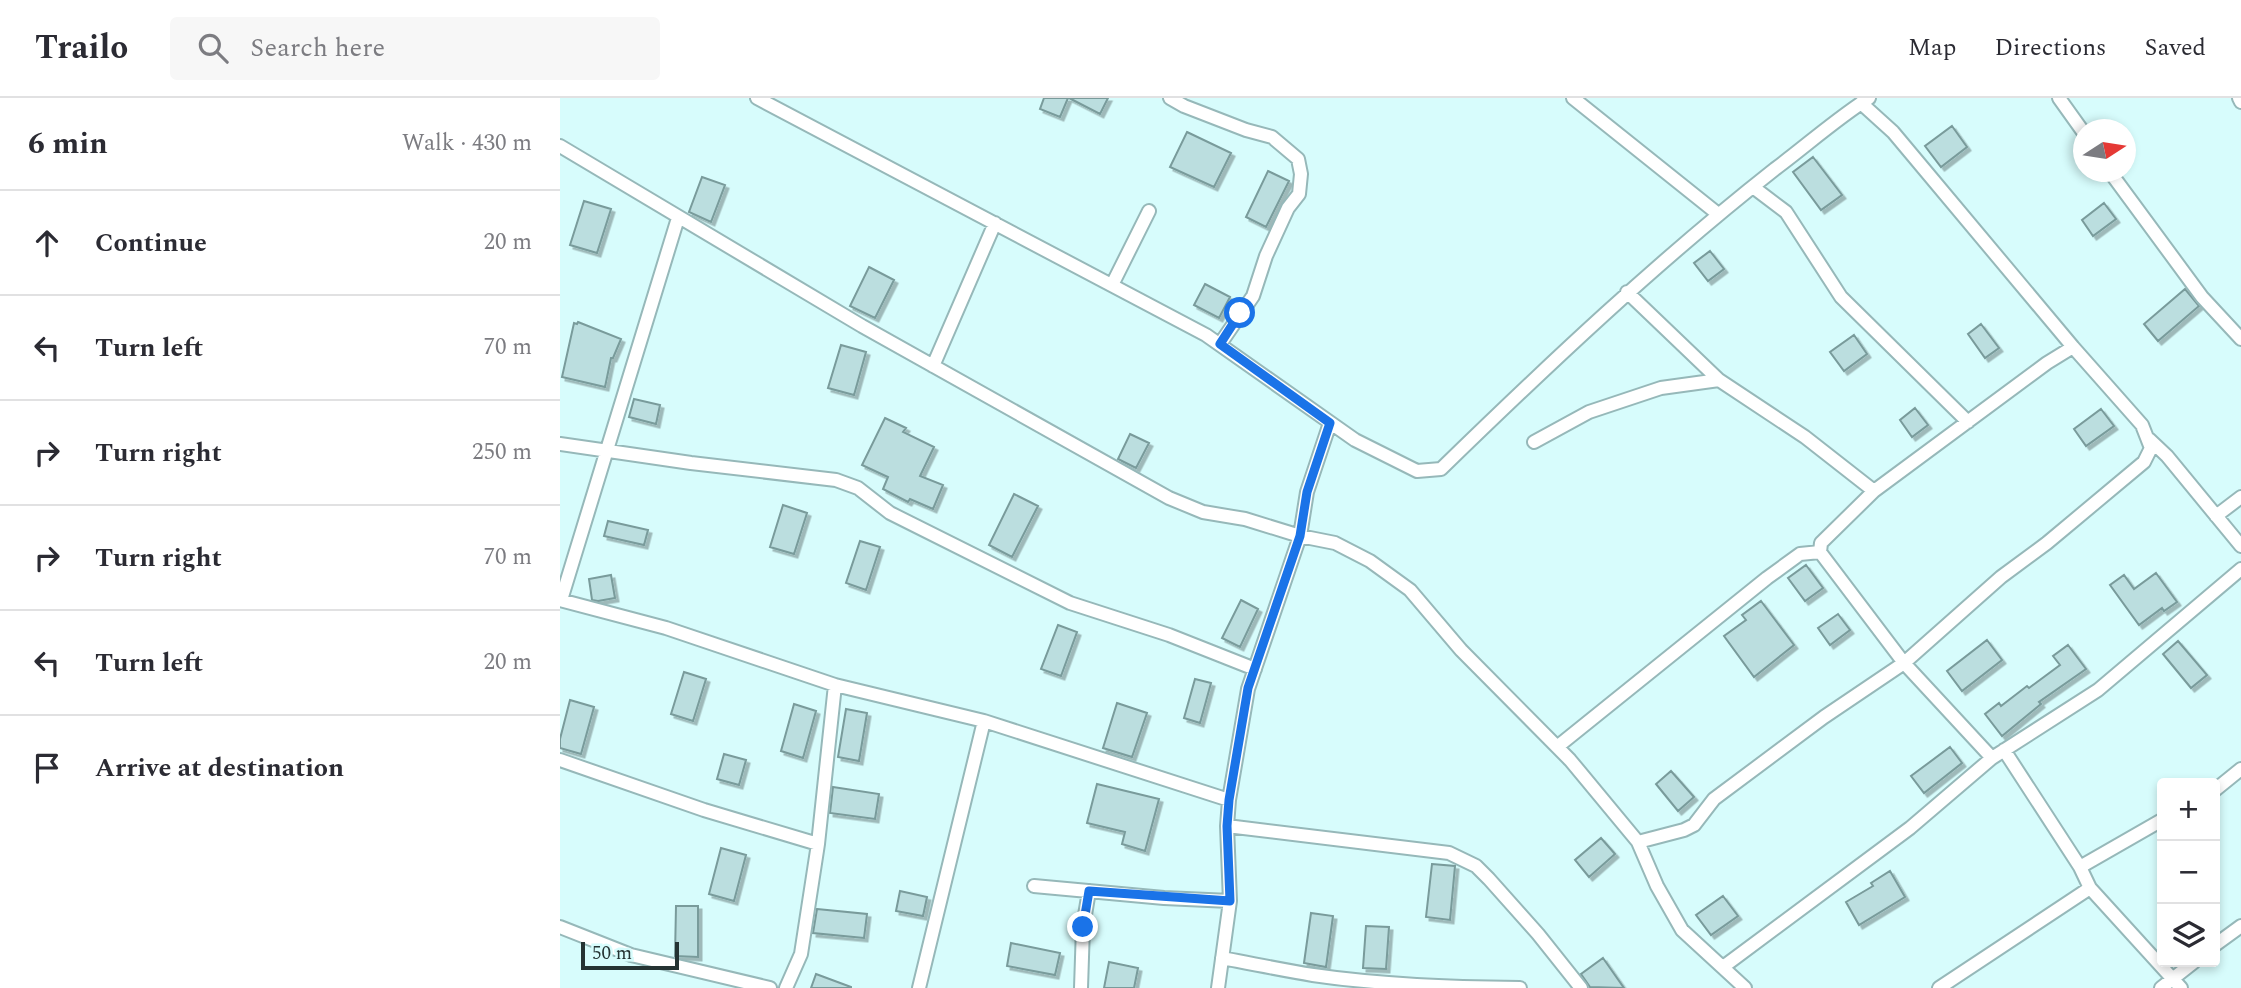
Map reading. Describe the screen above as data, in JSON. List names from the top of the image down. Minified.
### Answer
{"scale_bar":"50 m","north":"right","page":{"header":"Trailo","search":"Search here","nav":["Map","Directions","Saved"],"heading":["6 min","Walk · 430 m"],"list":[["Continue","20 m"],["Turn left","70 m"],["Turn right","250 m"],["Turn right","70 m"],["Turn left","20 m"],"Arrive at destination"],"map_buttons":["+","−"],"scale":"50 m"}}
